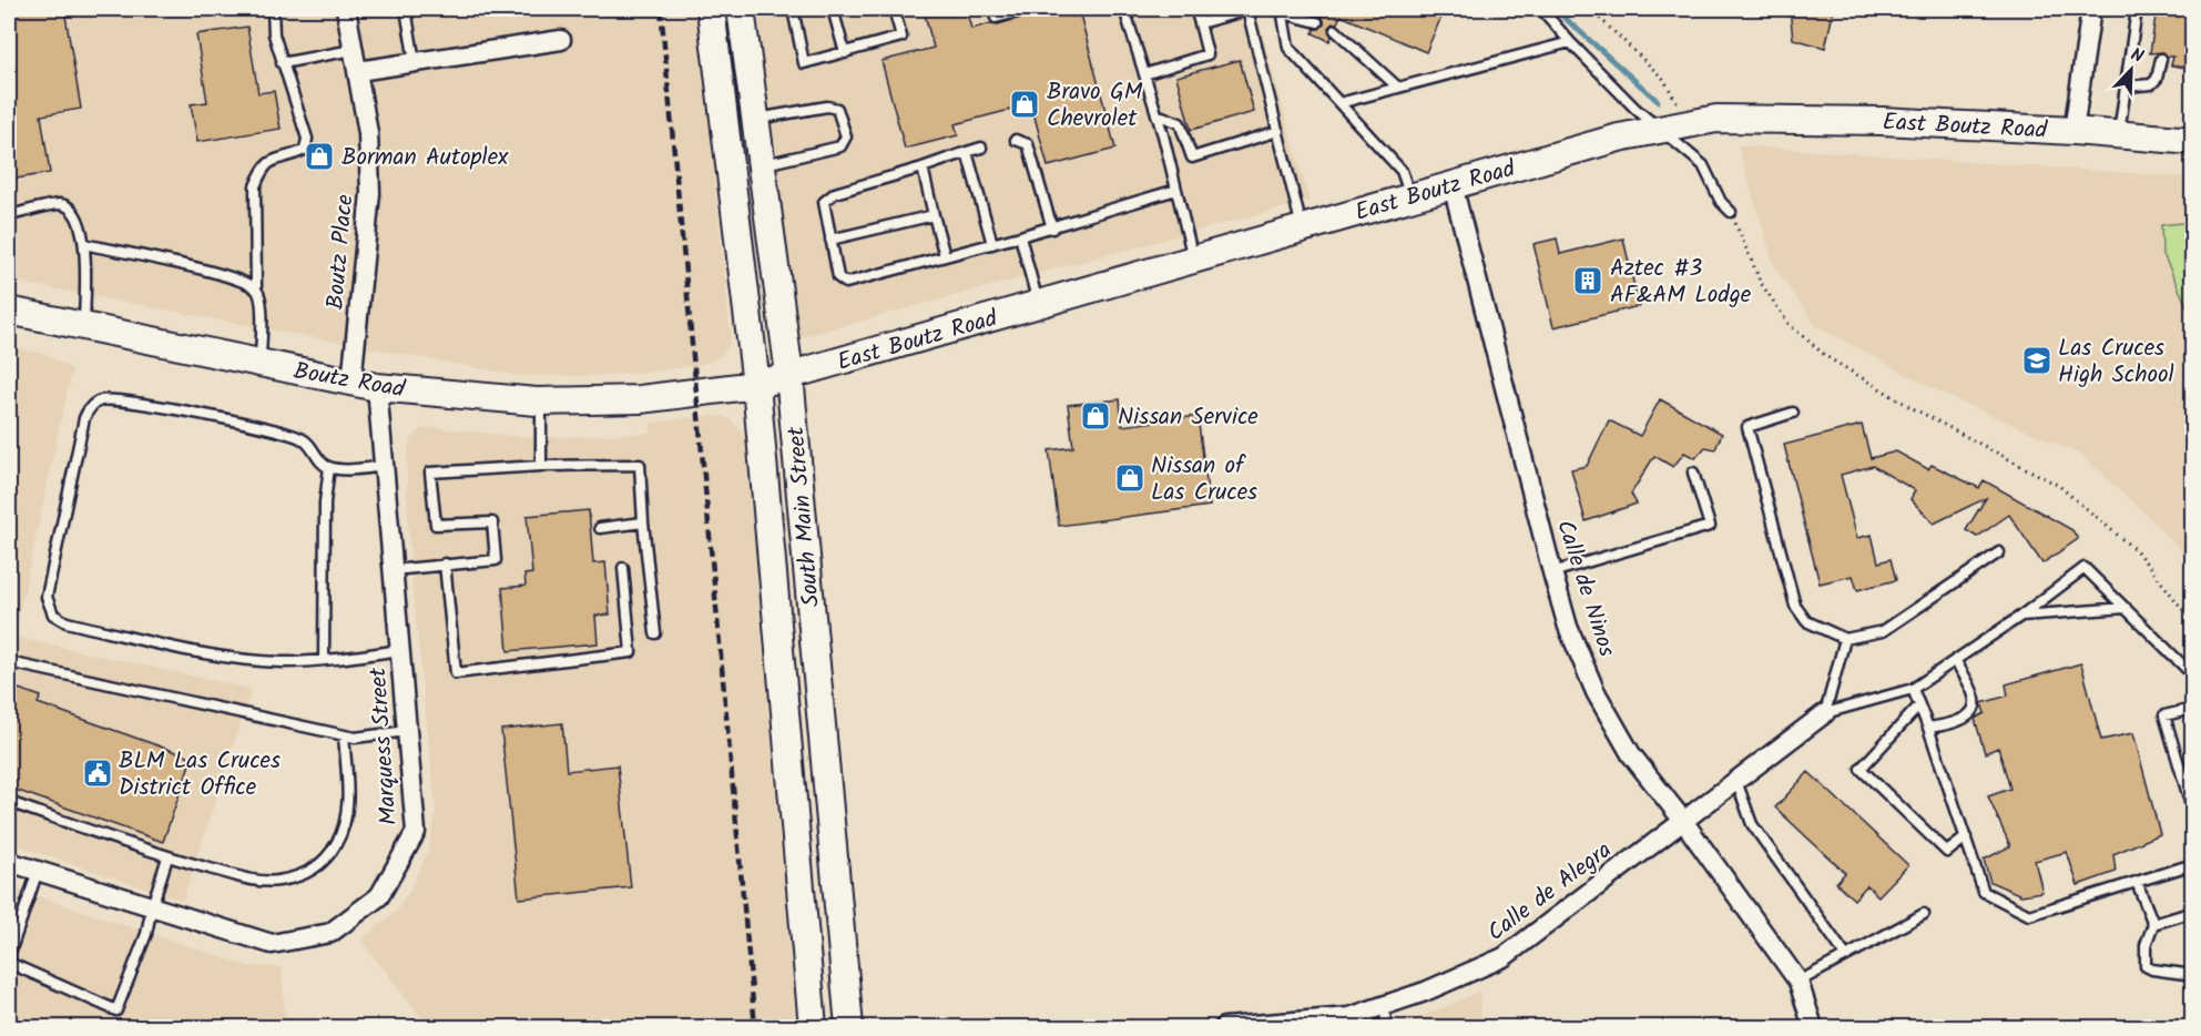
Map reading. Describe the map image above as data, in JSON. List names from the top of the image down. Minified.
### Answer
{"streets":{"main road":["East Boutz Road","Boutz Road","South Main Street"],"street":["Boutz Place","Calle de Ninos","Marquess Street","Calle de Alegra"]},"crossings":[["East Boutz Road","Boutz Road"],["East Boutz Road","South Main Street"],["East Boutz Road","Calle de Ninos"],["Boutz Place","Boutz Road"],["Boutz Place","Marquess Street"],["Boutz Road","Marquess Street"],["Calle de Ninos","Calle de Alegra"]],"places":{"shop":["Bravo GM Chevrolet","Borman Autoplex","Nissan Service","Nissan of Las Cruces"],"building":["Aztec #3 AF&AM Lodge"],"school or university":["Las Cruces High School"],"public building":["BLM Las Cruces District Office"]},"north":"top right"}
